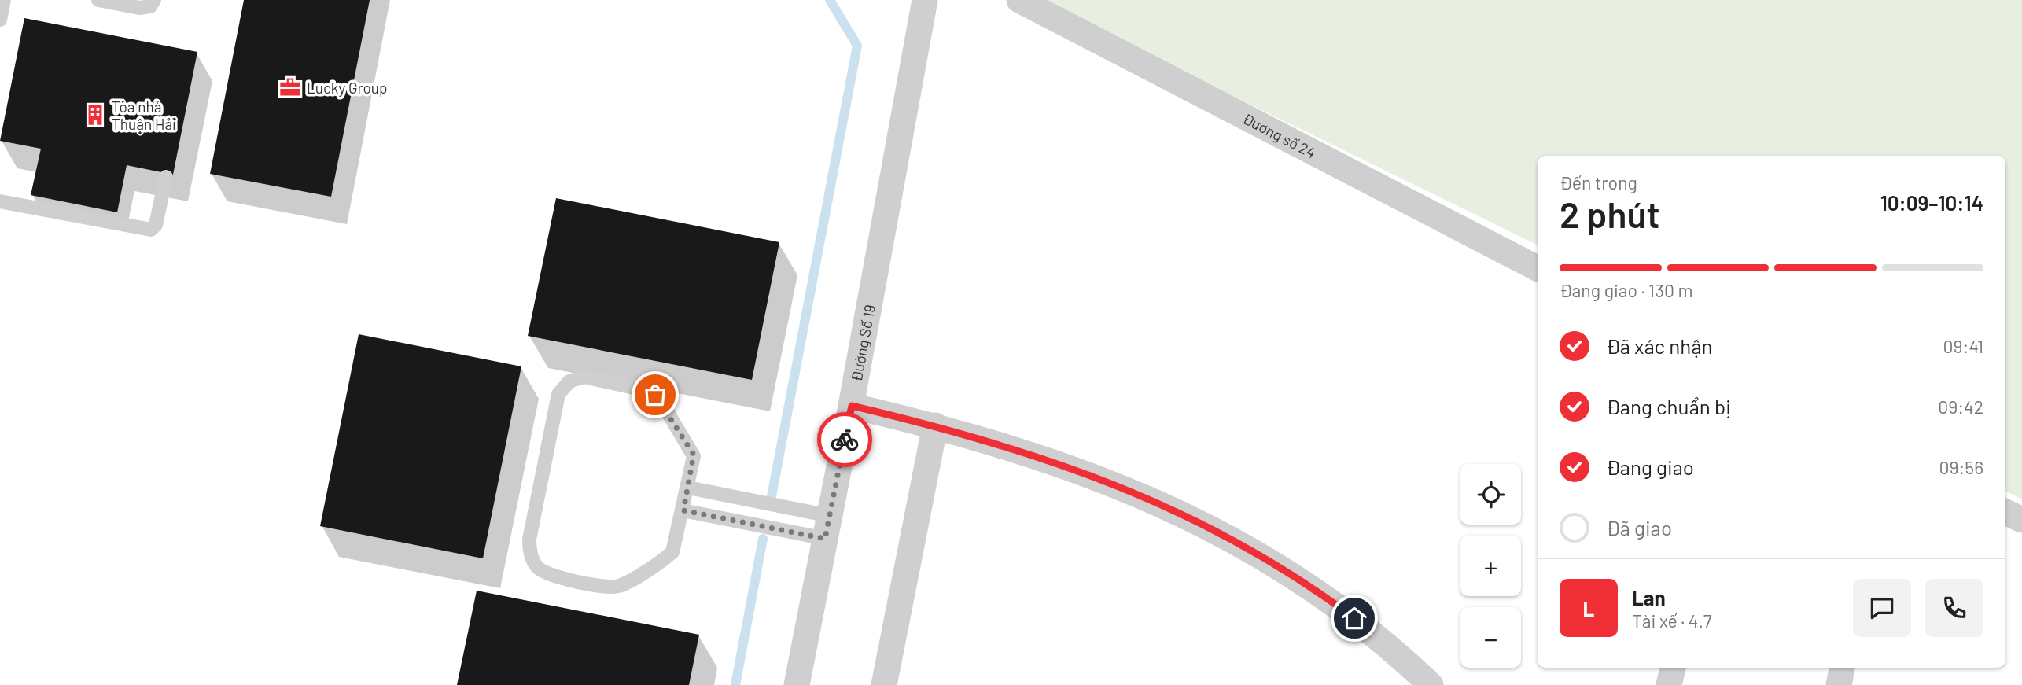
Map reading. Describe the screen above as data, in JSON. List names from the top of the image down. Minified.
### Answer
{"streets":{"street":["Đường số 24","Đường Số 19"]},"places":{"office":["Lucky Group"],"building":["Tòa nhà Thuận Hải"]},"page":{"heading":["2 phút","Đến trong","10:09–10:14"],"panel":["Lan","Tài xế · 4.7"],"bar":"Đang giao · 130 m","list":[["Đã xác nhận","09:41"],["Đang chuẩn bị","09:42"],["Đang giao","09:56"],"Đã giao"],"map_buttons":["+","−"],"round":"L"}}
